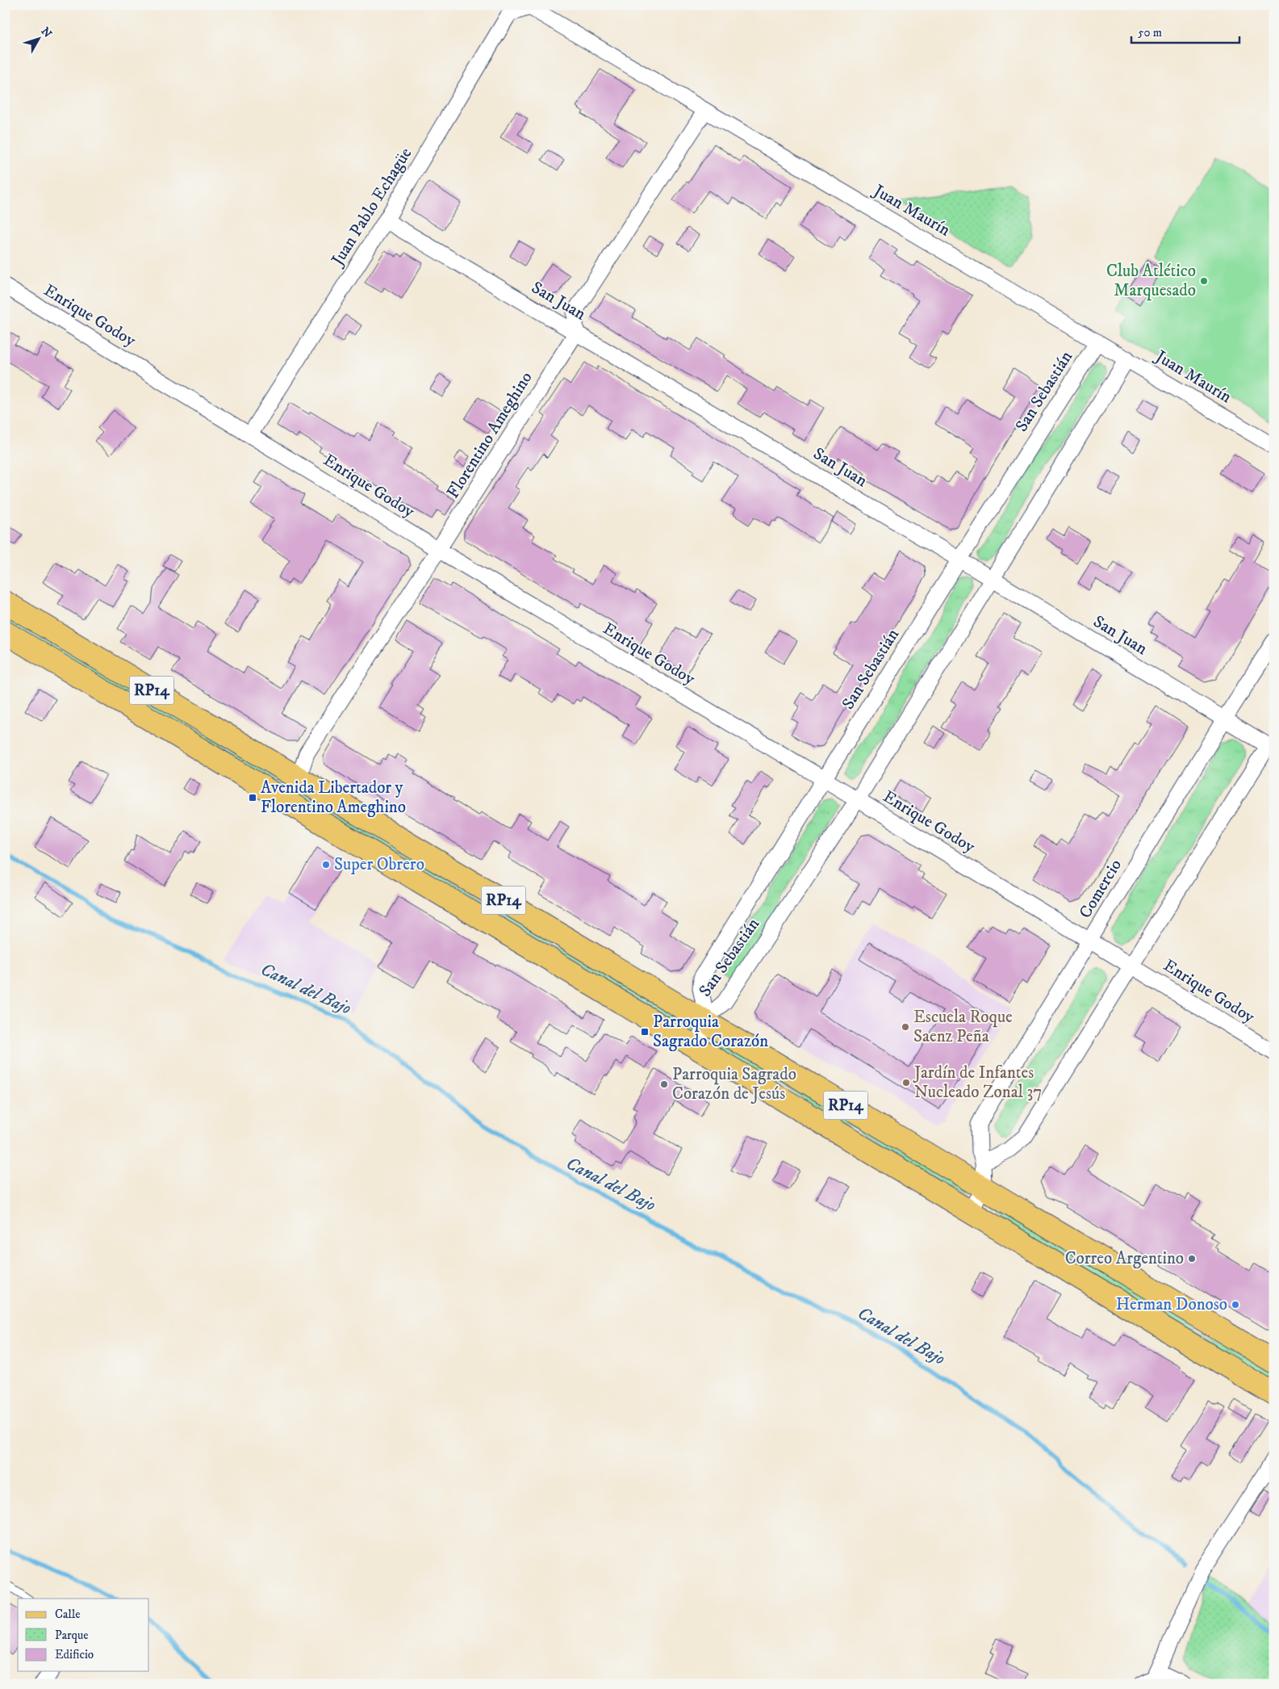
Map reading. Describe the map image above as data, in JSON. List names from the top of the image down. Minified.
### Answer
{"streets":{"main road":["RP14"],"street":["Juan Pablo Echagüe","Juan Maurín","San Juan","Enrique Godoy","San Sebastián","Florentino Ameghino","Comercio"]},"crossings":[["Juan Pablo Echagüe","Juan Maurín"],["Juan Pablo Echagüe","San Juan"],["Juan Pablo Echagüe","Enrique Godoy"],["Juan Maurín","San Sebastián"],["San Juan","San Sebastián"],["San Juan","Florentino Ameghino"],["San Juan","Comercio"],["Enrique Godoy","San Sebastián"],["Enrique Godoy","Florentino Ameghino"],["Enrique Godoy","Comercio"],["San Sebastián","RP14"],["Florentino Ameghino","RP14"],["RP14","Comercio"]],"water":["Canal del Bajo"],"places":{"other":["Club Atlético Marquesado","Super Obrero","Escuela Roque Saenz Peña","Jardín de Infantes Nucleado Zonal 37","Parroquia Sagrado Corazón de Jesús","Correo Argentino","Herman Donoso"],"transit":["Avenida Libertador y Florentino Ameghino","Parroquia Sagrado Corazón"]},"legend":["Calle","Parque","Edificio"],"scale_bar":"50 m","north":"top right"}
